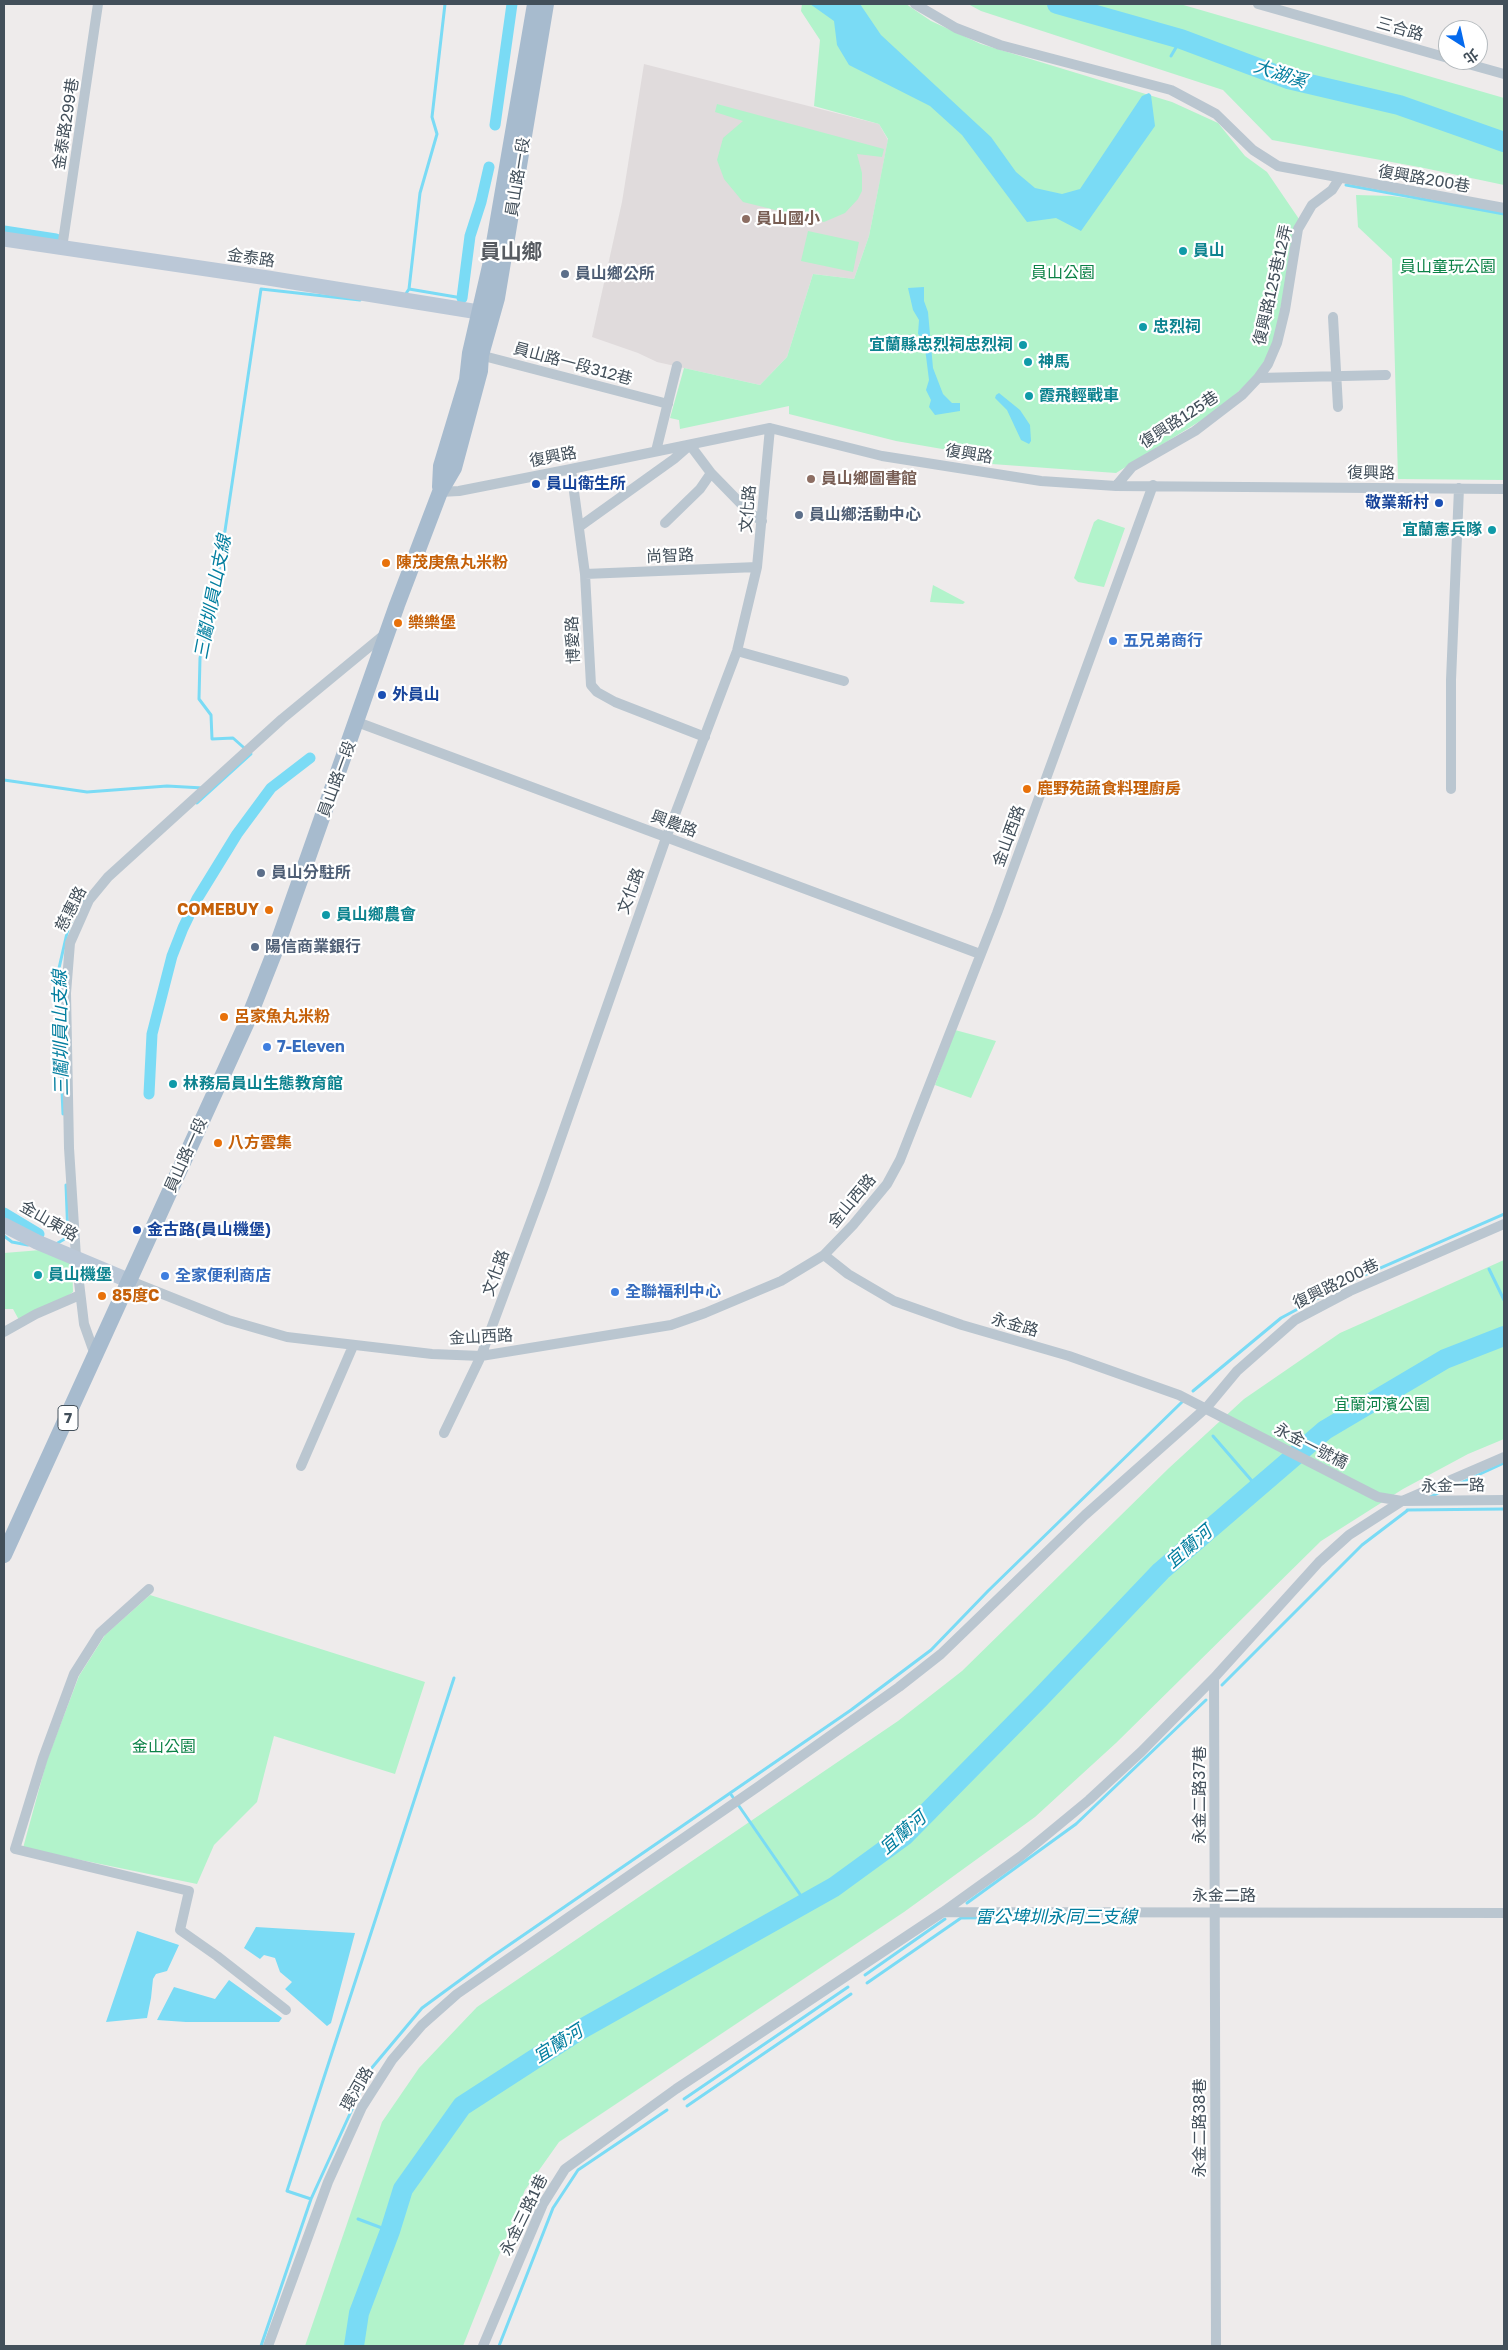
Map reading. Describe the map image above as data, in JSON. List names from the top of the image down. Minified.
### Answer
{"streets":{"main road":["員山路一段","7"],"street":["三合路","金泰路299巷","復興路200巷","金泰路","復興路125巷12弄","員山路一段312巷","復興路125巷","復興路","文化路","尚智路","博愛路","興農路","金山西路","慈惠路","金山東路","永金路","永金一號橋","永金一路","永金二路37巷","永金二路","環河路","永金二路38巷","永金三路1巷"]},"crossings":[["金泰路299巷","金泰路"],["員山路一段","金泰路"],["員山路一段","員山路一段312巷"],["員山路一段","復興路"],["員山路一段","興農路"],["員山路一段","金山西路"],["員山路一段","慈惠路"],["員山路一段","金山東路"],["復興路200巷","復興路125巷12弄"],["復興路200巷","永金路"],["復興路200巷","環河路"],["復興路125巷12弄","復興路125巷"],["復興路125巷","復興路"],["復興路","文化路"],["復興路","博愛路"],["復興路","金山西路"],["文化路","尚智路"],["文化路","博愛路"],["文化路","興農路"],["文化路","金山西路"],["尚智路","博愛路"],["興農路","金山西路"],["金山西路","金山東路"],["金山西路","永金路"],["慈惠路","金山東路"],["永金路","永金一號橋"],["永金一號橋","永金一路"],["永金一號橋","永金三路1巷"],["永金一路","永金三路1巷"],["永金二路37巷","永金二路"],["永金二路37巷","永金二路38巷"],["永金二路37巷","永金三路1巷"],["永金二路","永金二路38巷"],["永金二路","永金三路1巷"]],"districts":["員山鄉"],"water":["大湖溪","三鬮圳員山支線","宜蘭河","雷公埤圳永同三支線"],"parks":["員山童玩公園","員山公園","宜蘭河濱公園","金山公園"],"places":["員山國小","員山","員山鄉公所","忠烈祠","宜蘭縣忠烈祠忠烈祠","神馬","霞飛輕戰車","員山鄉圖書館","員山衛生所","敬業新村","員山鄉活動中心","宜蘭憲兵隊","陳茂庚魚丸米粉","樂樂堡","五兄弟商行","外員山","鹿野苑蔬食料理廚房","員山分駐所","COMEBUY","員山鄉農會","陽信商業銀行","呂家魚丸米粉","7-Eleven","林務局員山生態教育館","八方雲集","金古路(員山機堡)","員山機堡","全家便利商店","全聯福利中心","85度C"],"north":"bottom right"}
